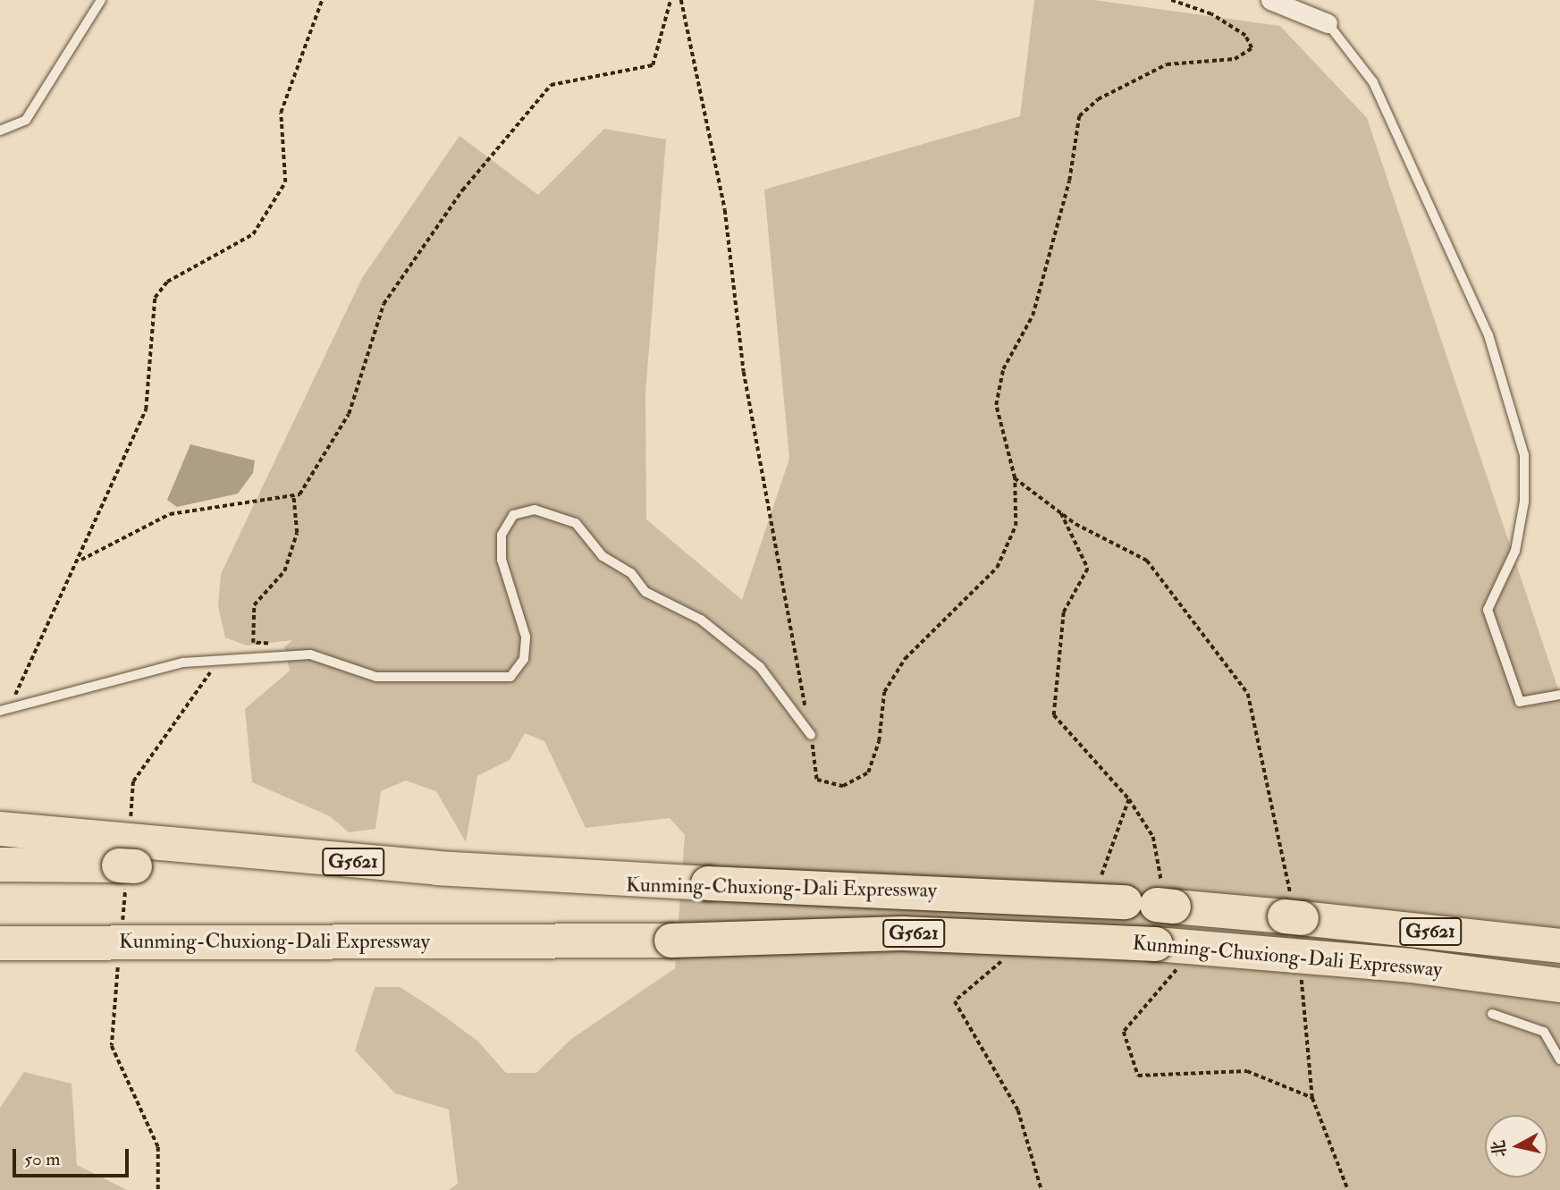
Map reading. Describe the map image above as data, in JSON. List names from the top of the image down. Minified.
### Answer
{"streets":{"highway":["G5621","Kunming-Chuxiong-Dali Expressway"]},"crossings":[["G5621","Kunming-Chuxiong-Dali Expressway"]],"scale_bar":"50 m","north":"left"}
